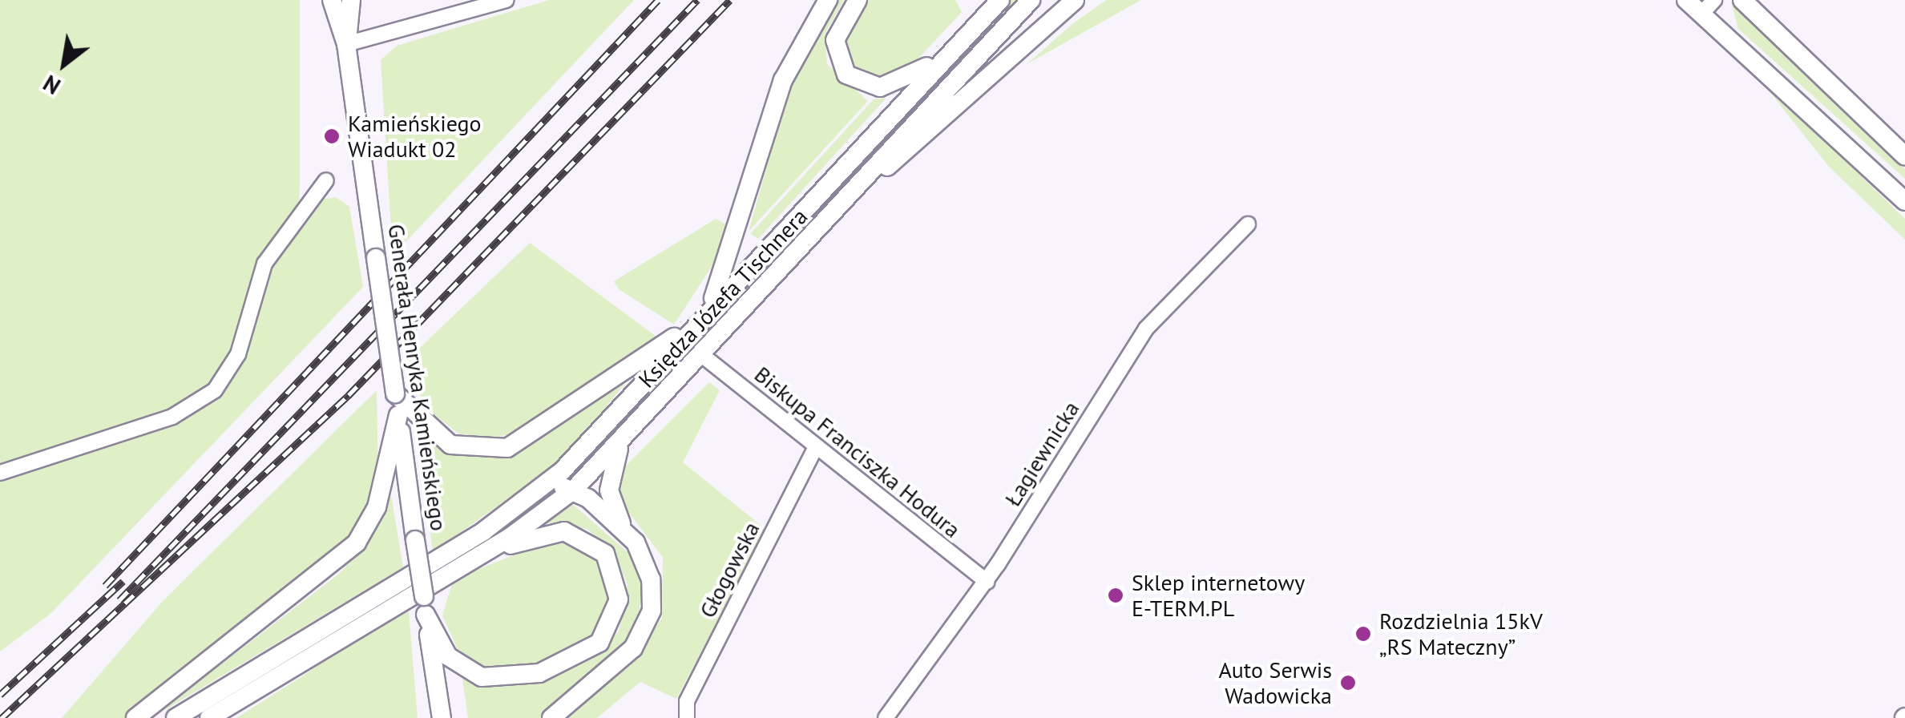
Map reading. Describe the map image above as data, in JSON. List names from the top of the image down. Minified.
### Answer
{"streets":{"main road":["Księdza Józefa Tischnera","Generała Henryka Kamieńskiego"],"street":["Biskupa Franciszka Hodura","Łagiewnicka","Głogowska"]},"crossings":[["Księdza Józefa Tischnera","Generała Henryka Kamieńskiego"],["Księdza Józefa Tischnera","Biskupa Franciszka Hodura"],["Biskupa Franciszka Hodura","Łagiewnicka"],["Biskupa Franciszka Hodura","Głogowska"]],"places":["Kamieńskiego Wiadukt 02","Sklep internetowy E-TERM.PL","Rozdzielnia 15kV „RS Mateczny”","Auto Serwis Wadowicka"],"north":"bottom left"}
